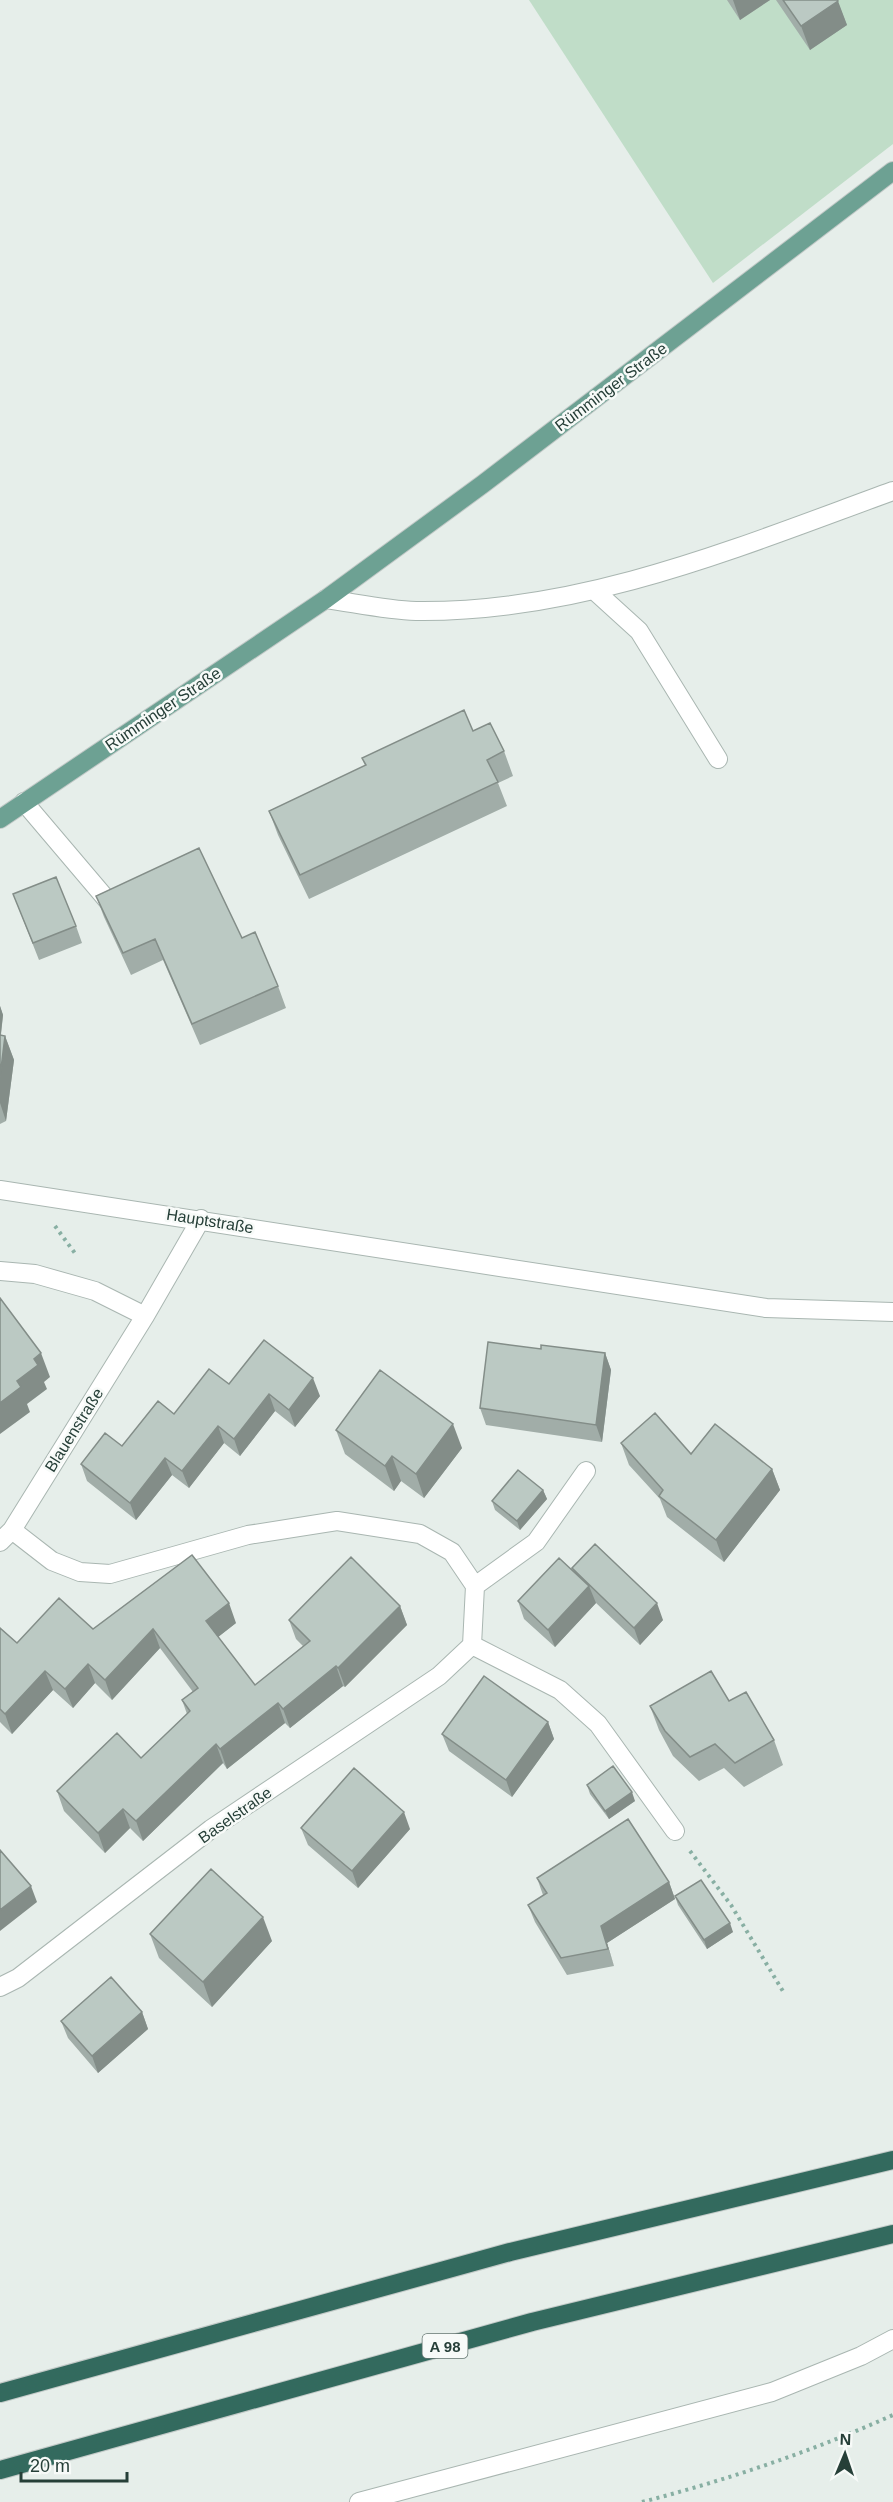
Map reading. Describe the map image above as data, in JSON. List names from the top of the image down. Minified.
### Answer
{"streets":{"highway":["A 98"],"main road":["Rümminger Straße"],"street":["Hauptstraße","Blauenstraße","Baselstraße"]},"crossings":[["Hauptstraße","Blauenstraße"]],"scale_bar":"20 m","north":"top"}
